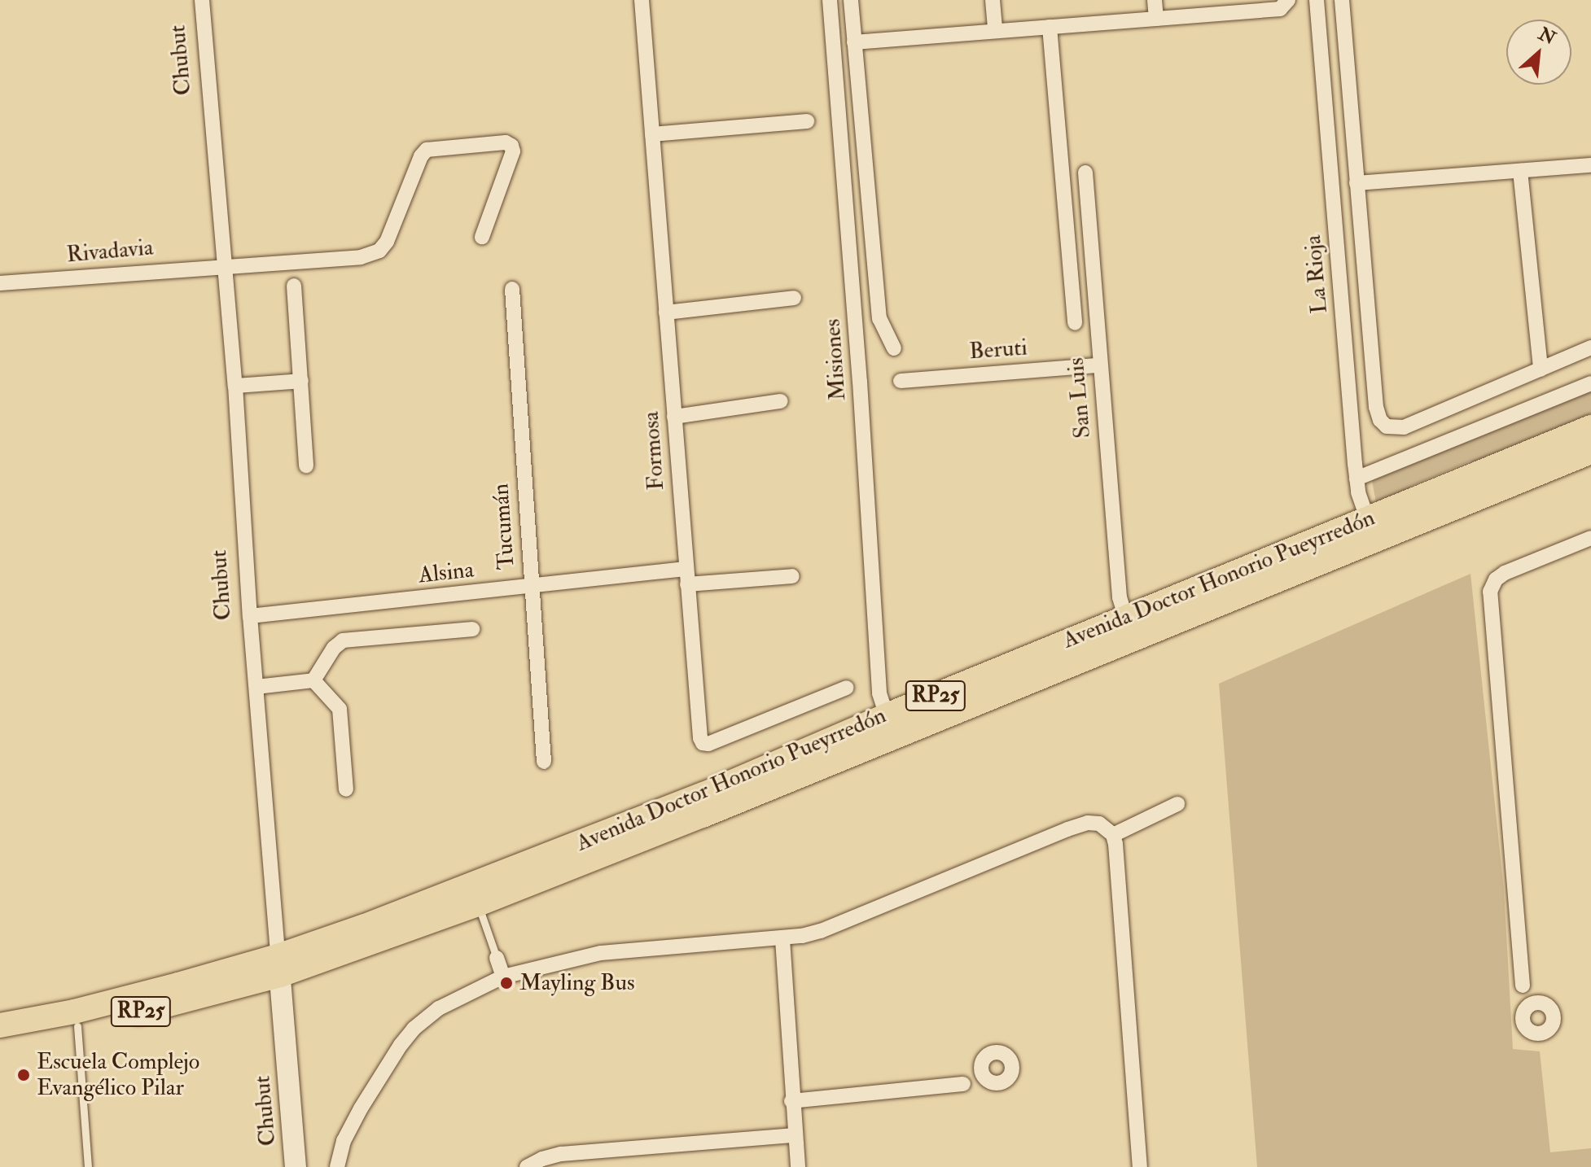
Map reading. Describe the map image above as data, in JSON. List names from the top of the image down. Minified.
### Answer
{"streets":{"main road":["Avenida Doctor Honorio Pueyrredón","RP25"],"street":["Chubut","Rivadavia","La Rioja","Beruti","Misiones","San Luis","Formosa","Tucumán","Alsina"]},"crossings":[["Chubut","Rivadavia"],["Chubut","Alsina"],["Chubut","Avenida Doctor Honorio Pueyrredón"],["La Rioja","Avenida Doctor Honorio Pueyrredón"],["Beruti","San Luis"],["Misiones","Avenida Doctor Honorio Pueyrredón"],["San Luis","Avenida Doctor Honorio Pueyrredón"],["Formosa","Alsina"],["Tucumán","Alsina"]],"places":["Mayling Bus","Escuela Complejo Evangélico Pilar"],"north":"top right"}
